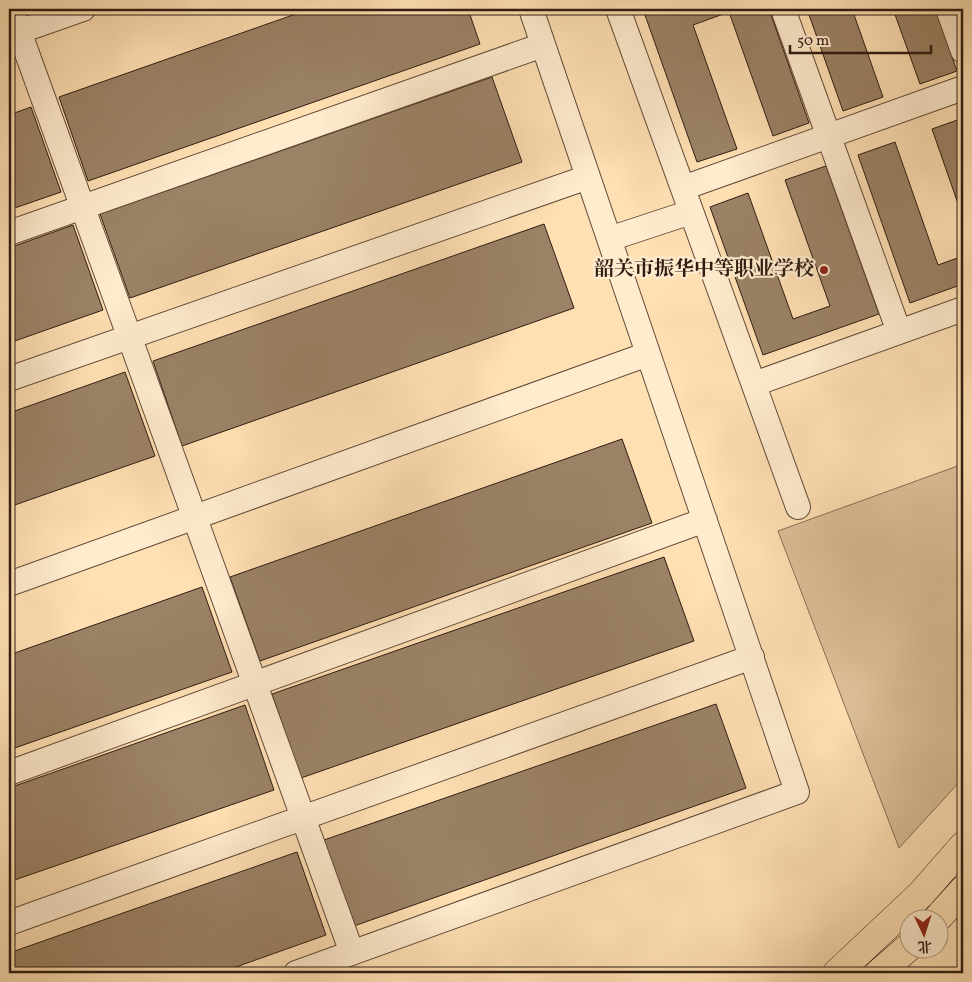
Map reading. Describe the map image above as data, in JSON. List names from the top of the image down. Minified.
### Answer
{"places":["韶关市振华中等职业学校"],"scale_bar":"50 m","north":"bottom"}
